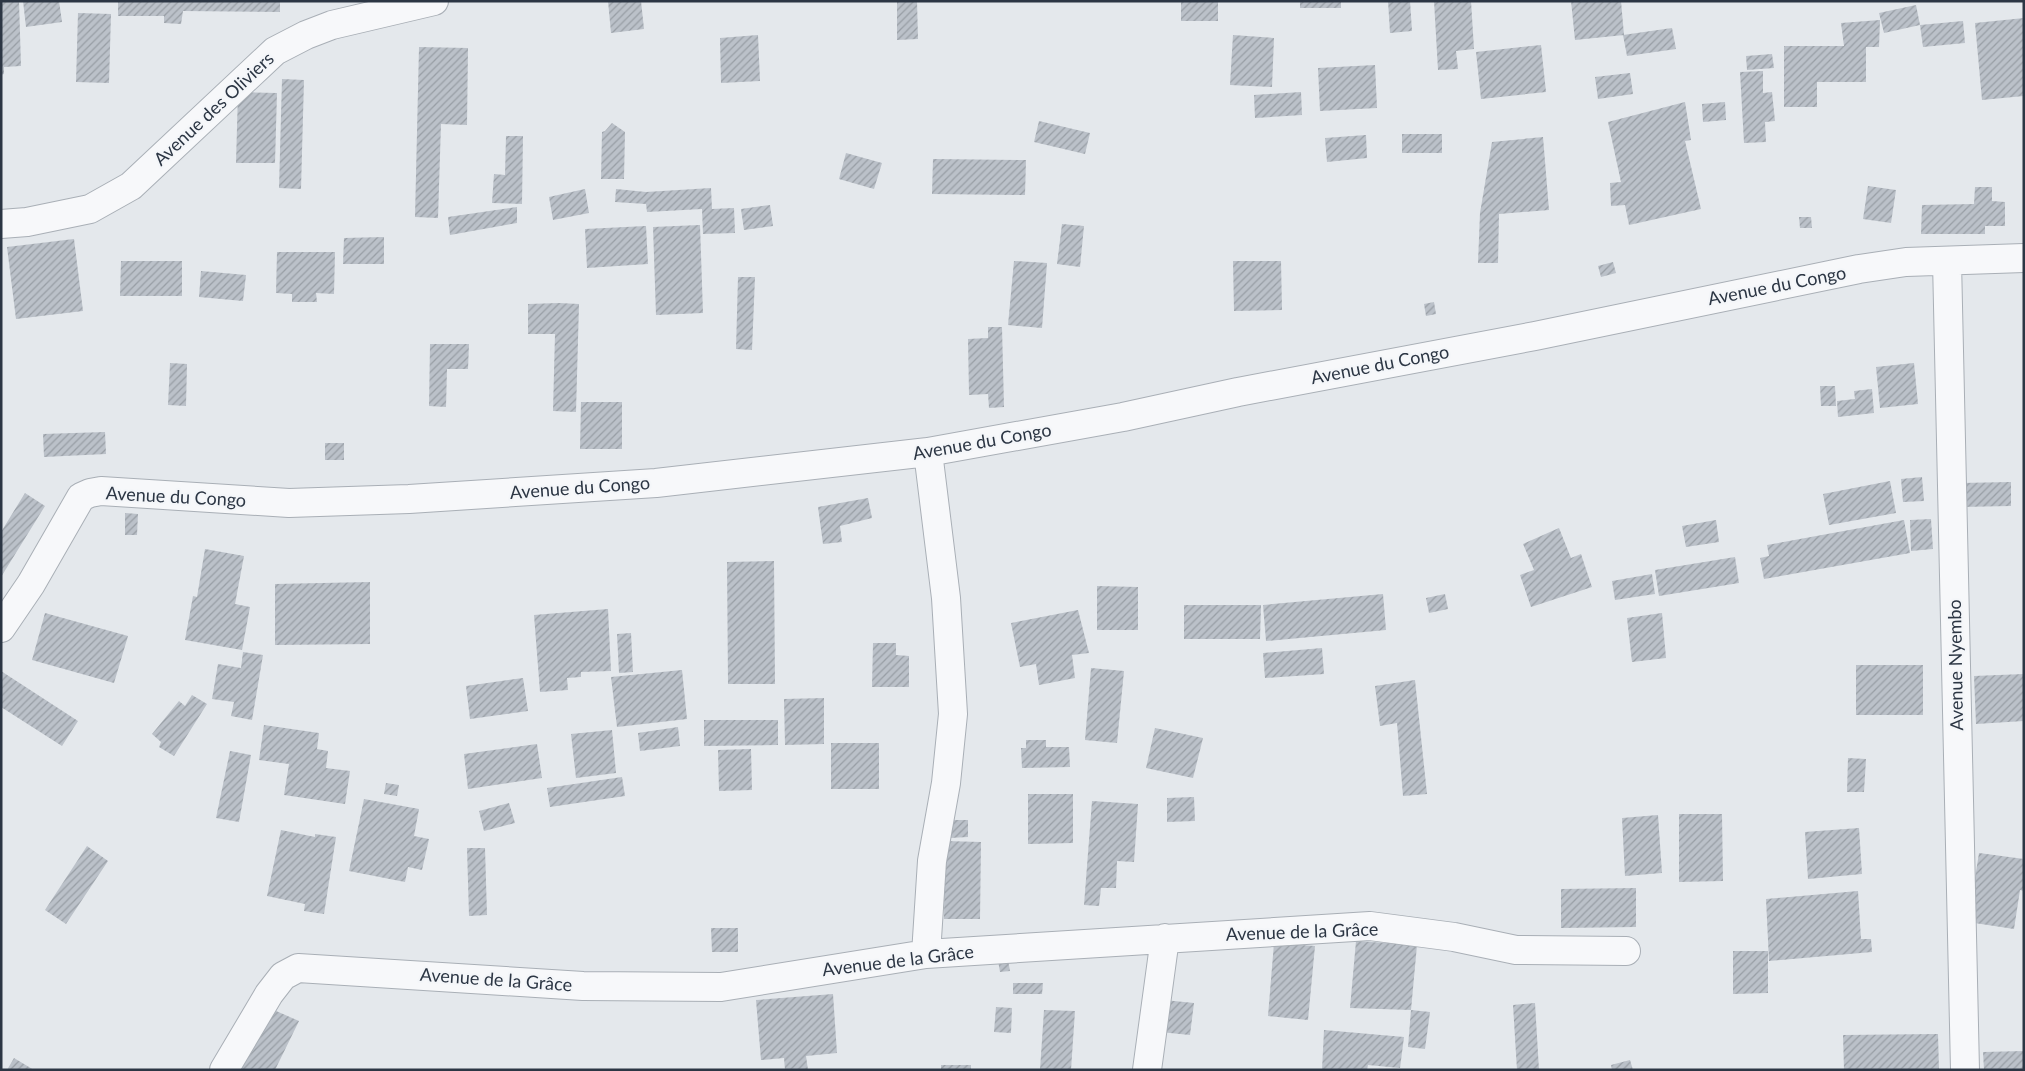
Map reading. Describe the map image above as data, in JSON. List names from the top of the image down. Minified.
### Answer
{"streets":{"street":["Avenue des Oliviers","Avenue du Congo","Avenue Nyembo","Avenue de la Grâce"]},"crossings":[["Avenue du Congo","Avenue Nyembo"]]}
